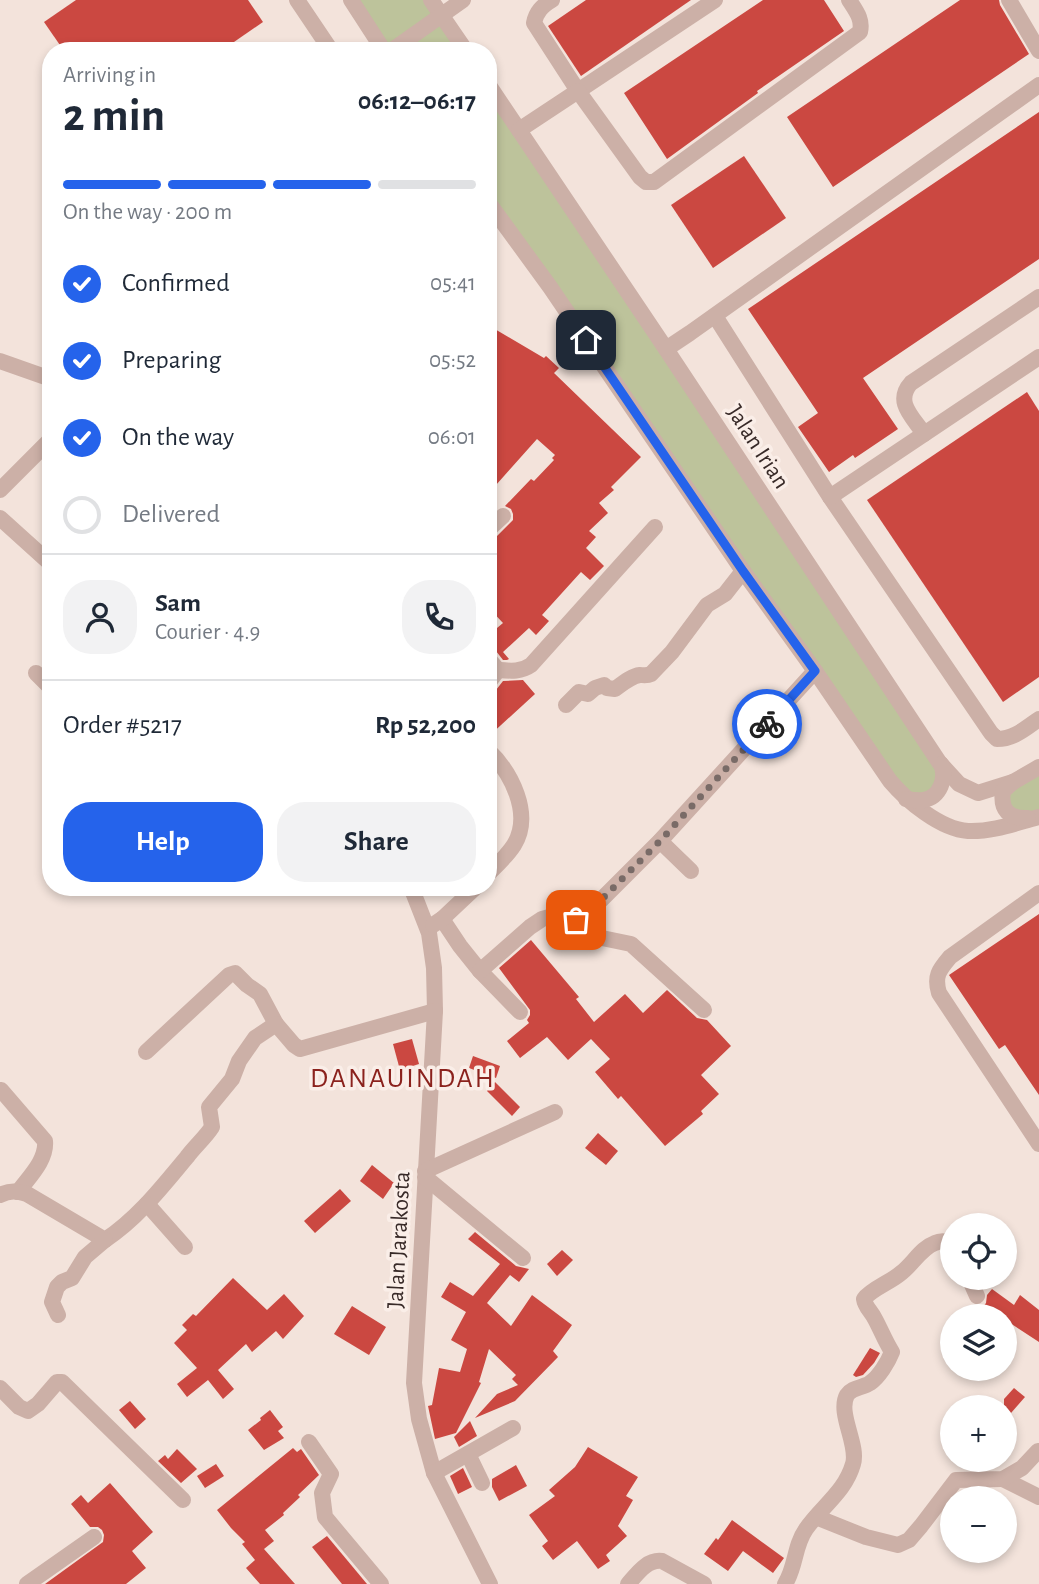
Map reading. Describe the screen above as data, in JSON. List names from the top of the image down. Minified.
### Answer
{"streets":{"street":["Jalan Irian","Jalan Jarakosta"]},"districts":["DANAUINDAH"],"page":{"heading":["2 min","Arriving in","06:12–06:17"],"panel":["Sam","Courier · 4.9","Order #5217","Rp 52,200"],"bar":"On the way · 200 m","list":[["Confirmed","05:41"],["Preparing","05:52"],["On the way","06:01"],"Delivered"],"buttons":["Help","Share"],"map_buttons":["+","−"]}}
